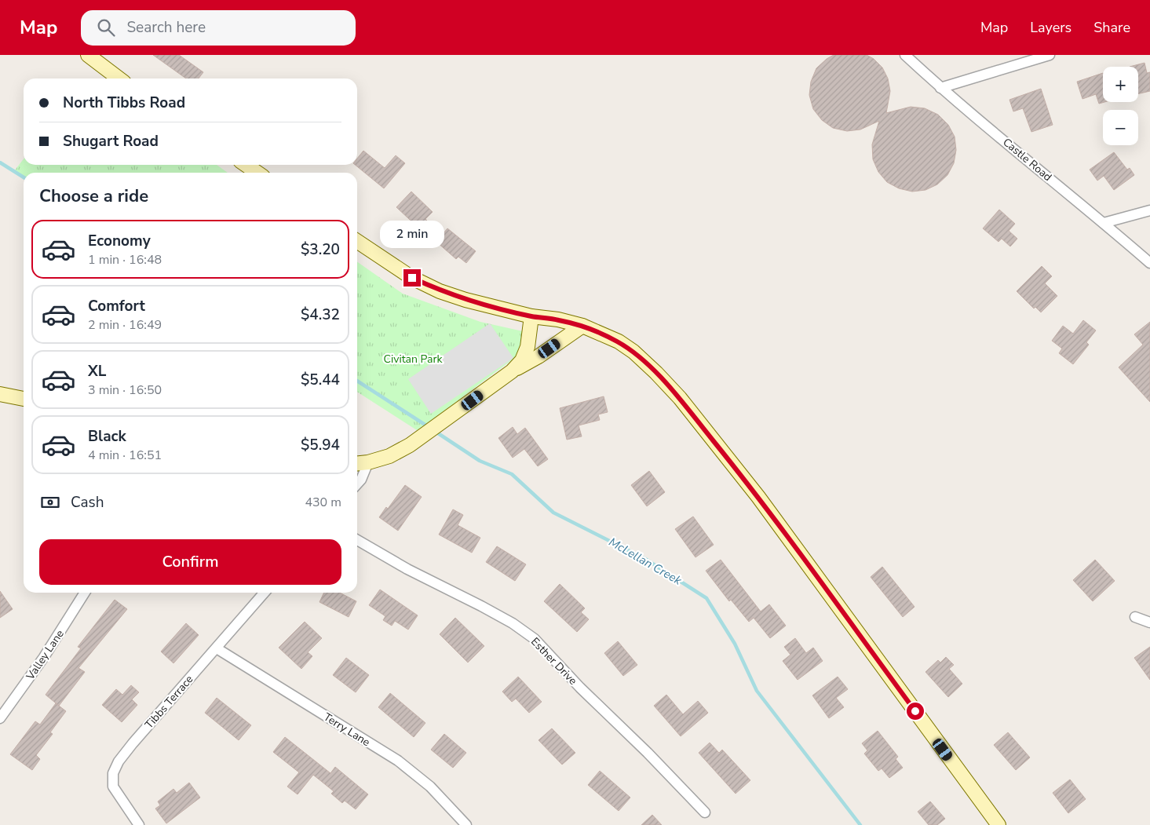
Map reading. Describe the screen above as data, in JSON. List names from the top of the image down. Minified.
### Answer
{"streets":{"street":["Castle Road","Valley Lane","Esther Drive","Tibbs Terrace","Terry Lane"]},"crossings":[["Tibbs Terrace","Terry Lane"]],"water":["McLellan Creek"],"parks":["Civitan Park"],"page":{"header":"Map","search":"Search here","nav":["Map","Layers","Share"],"map_buttons":["+","−"],"banner":["North Tibbs Road","Shugart Road"],"heading":"Choose a ride","list":[{"name":"Economy","note":"1 min · 16:48","value":"$3.20"},{"name":"Comfort","note":"2 min · 16:49","value":"$4.32"},{"name":"XL","note":"3 min · 16:50","value":"$5.44"},{"name":"Black","note":"4 min · 16:51","value":"$5.94"}],"bubble":"2 min","pay":["Cash","430 m"],"buttons":"Confirm"}}
